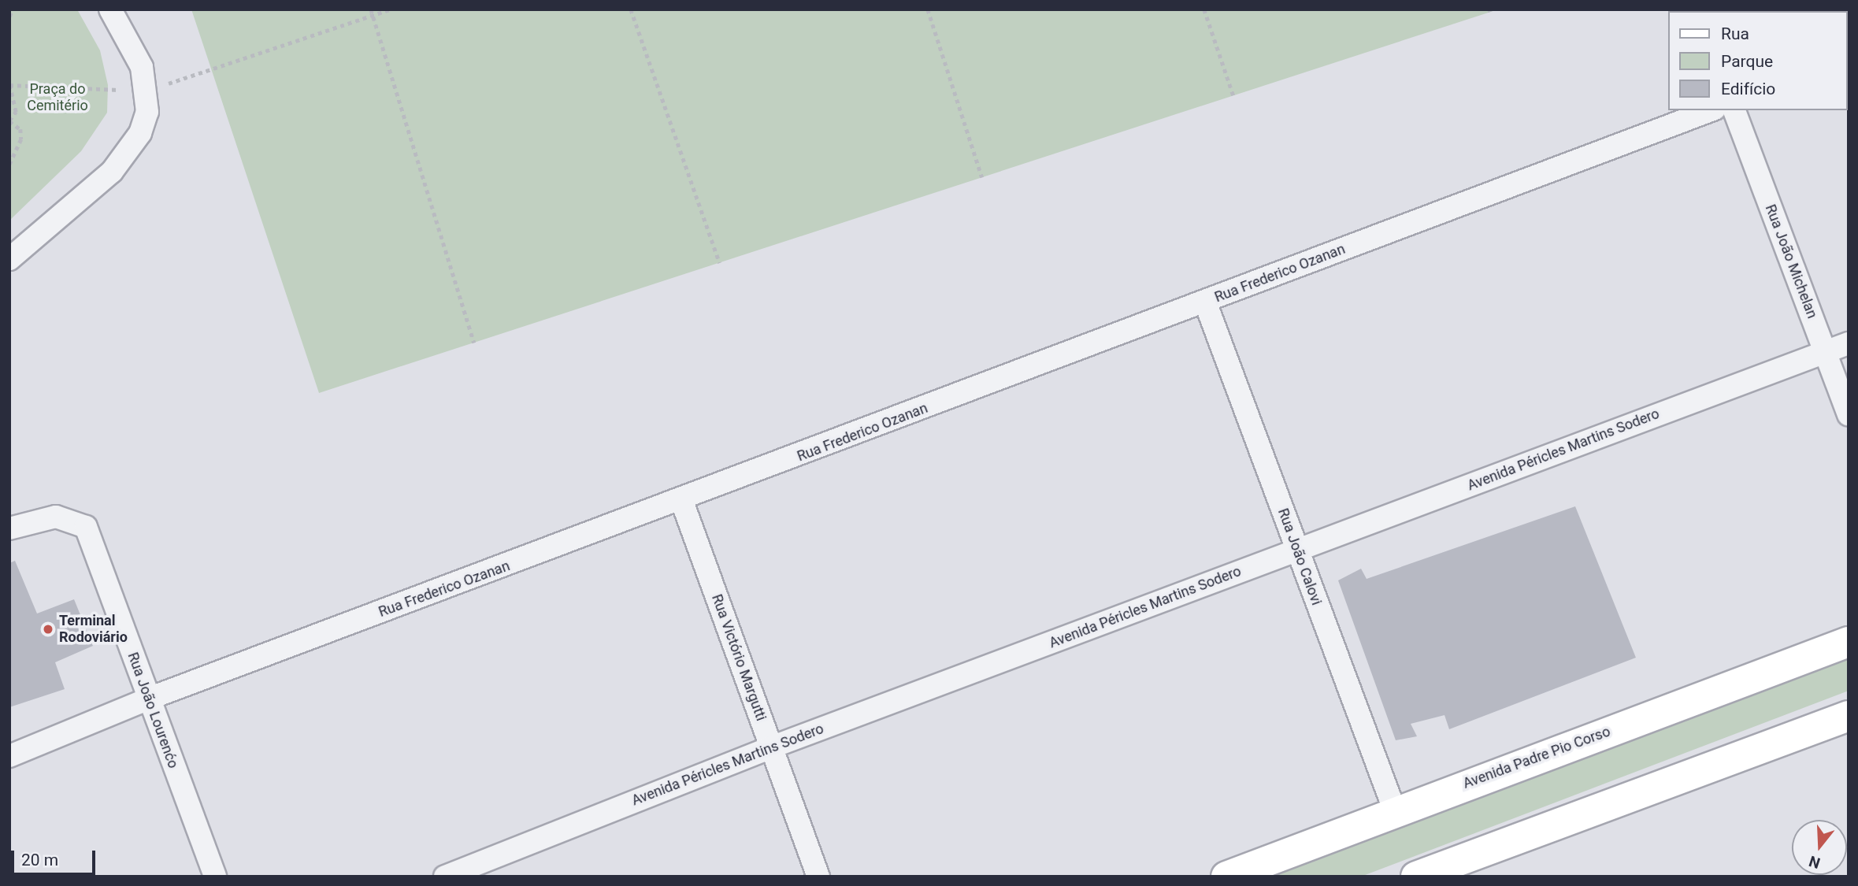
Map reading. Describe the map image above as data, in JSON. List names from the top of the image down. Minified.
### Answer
{"streets":{"main road":["Avenida Padre Pio Corso"],"street":["Rua João Michelan","Rua Frederico Ozanan","Avenida Péricles Martins Sodero","Rua João Calovi","Rua Victório Margutti","Rua João Lourenćo"]},"crossings":[["Rua João Michelan","Avenida Péricles Martins Sodero"],["Rua Frederico Ozanan","Rua João Calovi"],["Rua Frederico Ozanan","Rua Victório Margutti"],["Rua Frederico Ozanan","Rua João Lourenćo"],["Avenida Péricles Martins Sodero","Rua João Calovi"],["Avenida Péricles Martins Sodero","Rua Victório Margutti"],["Rua João Calovi","Avenida Padre Pio Corso"]],"parks":["Praça do Cemitério"],"places":["Terminal Rodoviário"],"legend":["Rua","Parque","Edifício"],"scale_bar":"20 m","north":"bottom"}
